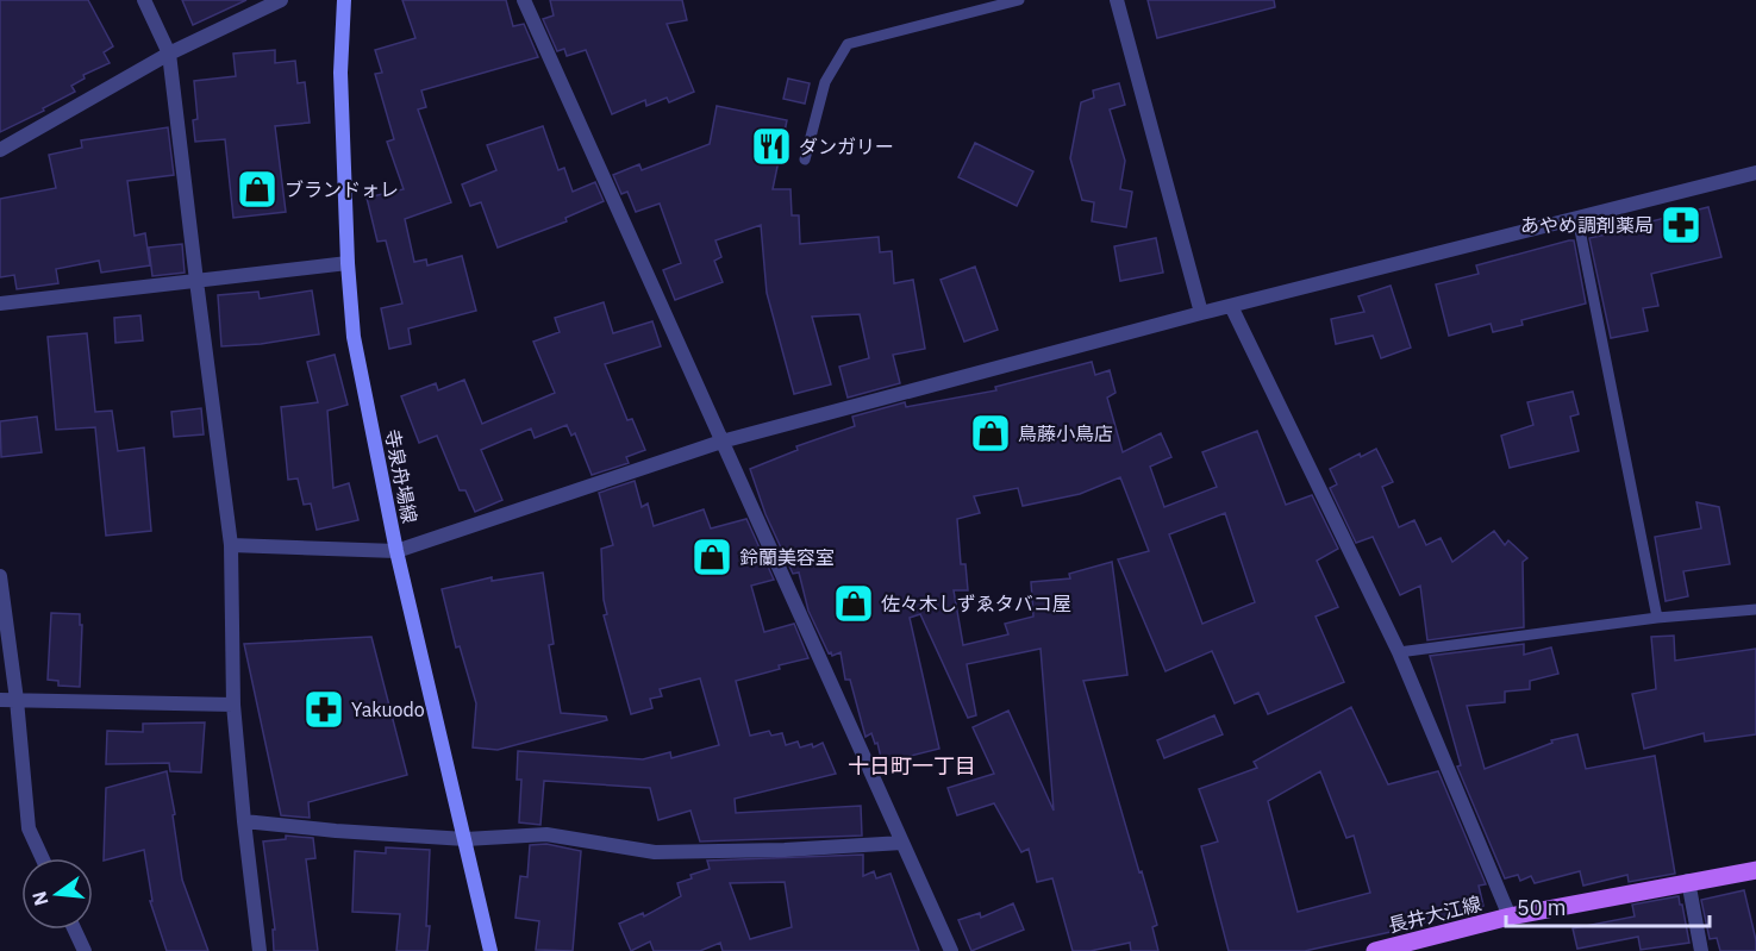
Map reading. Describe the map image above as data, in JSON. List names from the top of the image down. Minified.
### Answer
{"streets":{"main road":["寺泉舟場線","長井大江線"]},"districts":["十日町一丁目"],"places":{"restaurant":["ダンガリー"],"shop":["ブランドォレ","鳥藤小鳥店","鈴蘭美容室","佐々木しずゑタバコ屋"],"pharmacy":["あやめ調剤薬局","Yakuodo"]},"scale_bar":"50 m","north":"left"}
